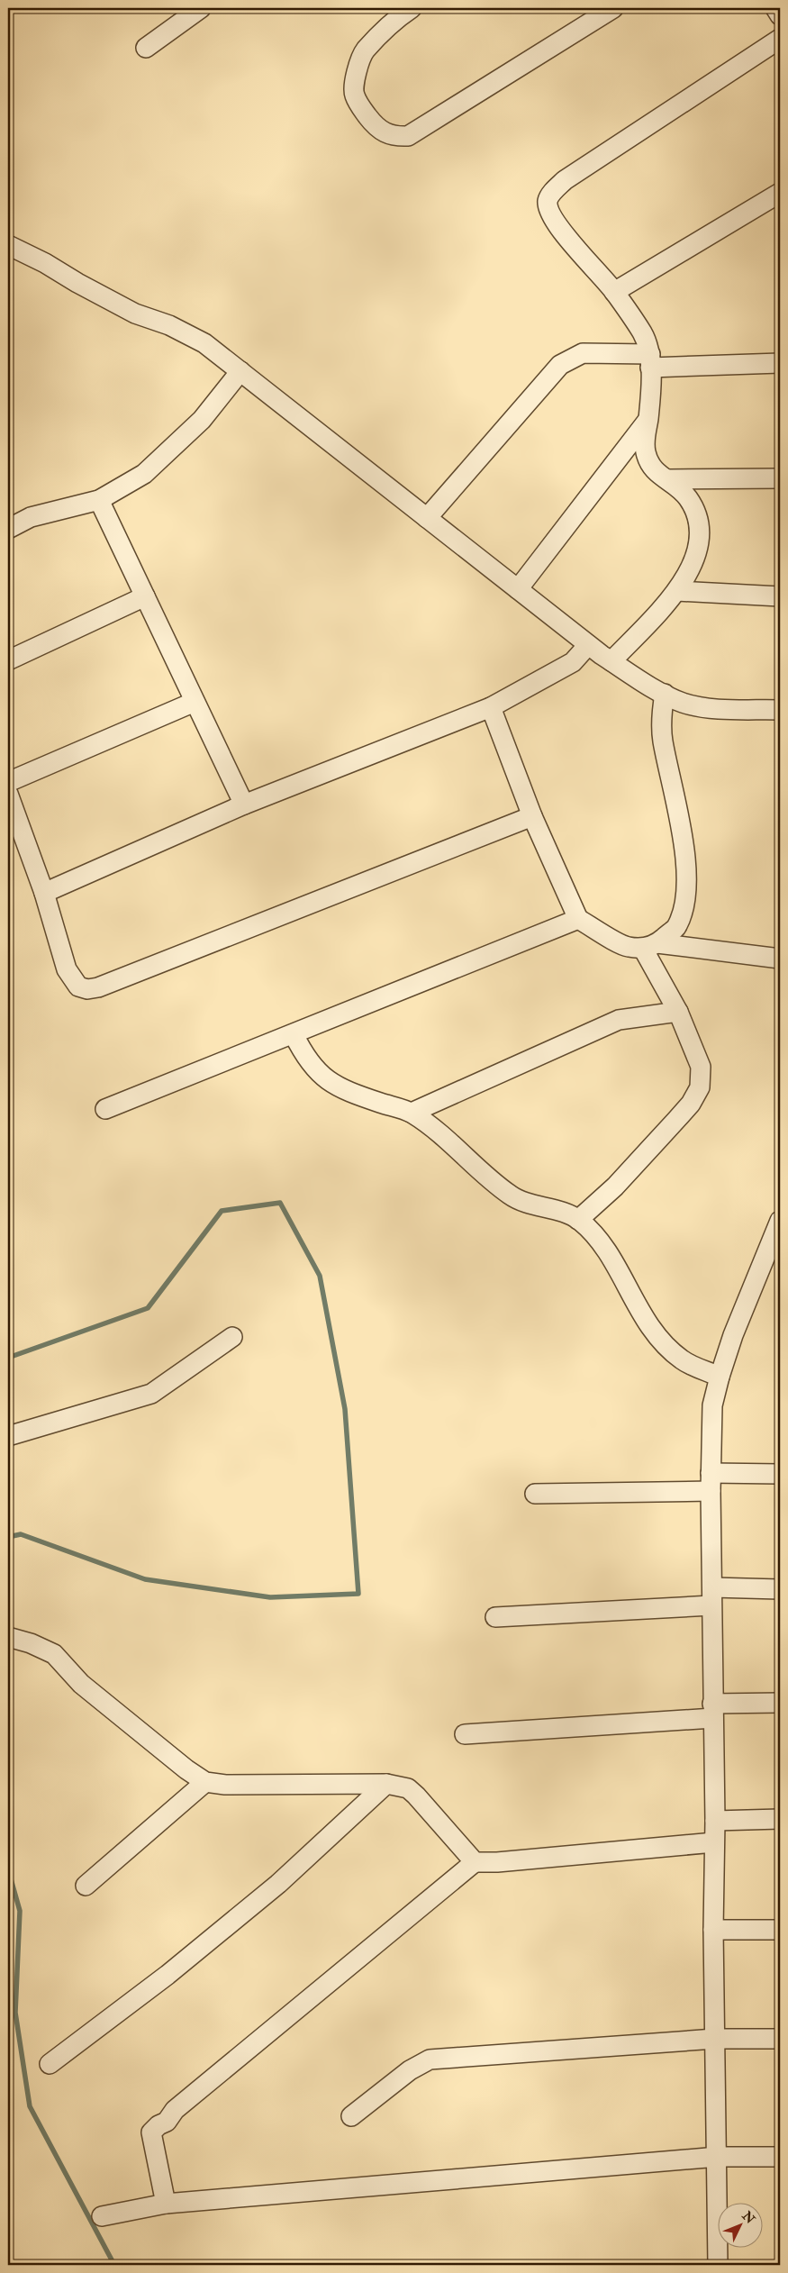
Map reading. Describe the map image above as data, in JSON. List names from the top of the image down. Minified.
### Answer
{"north":"top right"}
